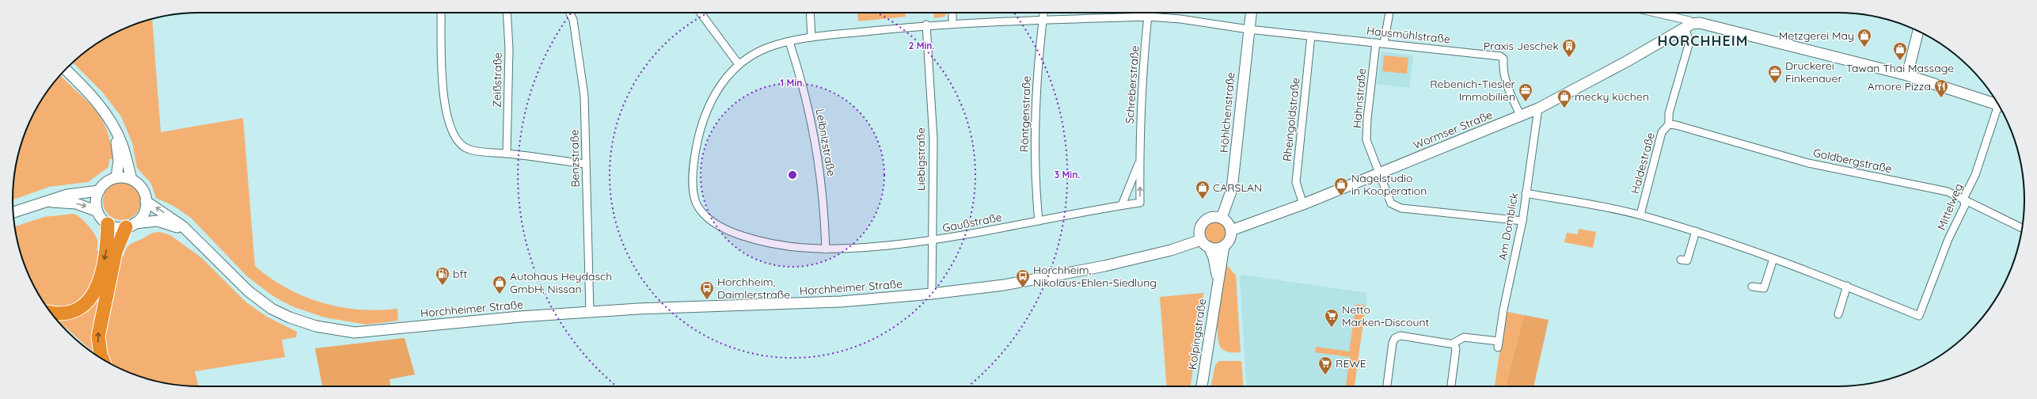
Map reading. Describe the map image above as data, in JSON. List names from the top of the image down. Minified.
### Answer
{"streets":{"main road":["Höhlchenstraße","Wormser Straße","Horchheimer Straße","Kolpingstraße"],"street":["Hausmühlstraße","Zeißstraße","Schreberstraße","Hahnstraße","Röntgenstraße","Rheingoldstraße","Leibnizstraße","Benzstraße","Liebigstraße","Goldbergstraße","Haldestraße","Mittelweg","Gaußstraße","Am Domblick"]},"crossings":[["Hausmühlstraße","Schreberstraße"],["Hausmühlstraße","Hahnstraße"],["Hausmühlstraße","Höhlchenstraße"],["Hausmühlstraße","Röntgenstraße"],["Hausmühlstraße","Rheingoldstraße"],["Hausmühlstraße","Wormser Straße"],["Hausmühlstraße","Liebigstraße"],["Hausmühlstraße","Gaußstraße"],["Schreberstraße","Gaußstraße"],["Hahnstraße","Wormser Straße"],["Hahnstraße","Am Domblick"],["Höhlchenstraße","Wormser Straße"],["Höhlchenstraße","Horchheimer Straße"],["Höhlchenstraße","Kolpingstraße"],["Röntgenstraße","Gaußstraße"],["Rheingoldstraße","Wormser Straße"],["Wormser Straße","Haldestraße"],["Wormser Straße","Am Domblick"],["Wormser Straße","Horchheimer Straße"],["Wormser Straße","Kolpingstraße"],["Leibnizstraße","Gaußstraße"],["Benzstraße","Horchheimer Straße"],["Liebigstraße","Gaußstraße"],["Liebigstraße","Horchheimer Straße"],["Goldbergstraße","Haldestraße"],["Goldbergstraße","Mittelweg"],["Horchheimer Straße","Kolpingstraße"]],"districts":["HORCHHEIM"],"places":{"shop":["Metzgerei May","Tawan Thai Massage","mecky küchen","Nagelstudio in Kooperation","CARSLAN","Autohaus Heydasch GmbH, Nissan"],"building":["Praxis Jeschek"],"office":["Druckerei Finkenauer","Rebenich-Tiesler Immobilien"],"restaurant":["Amore Pizza"],"fuel station":["bft"],"bus stop":["Horchheim, Nikolaus-Ehlen-Siedlung","Horchheim, Daimlerstraße"],"supermarket":["Netto Marken-Discount","REWE"]},"rings":["2 Min.","1 Min.","3 Min."]}
